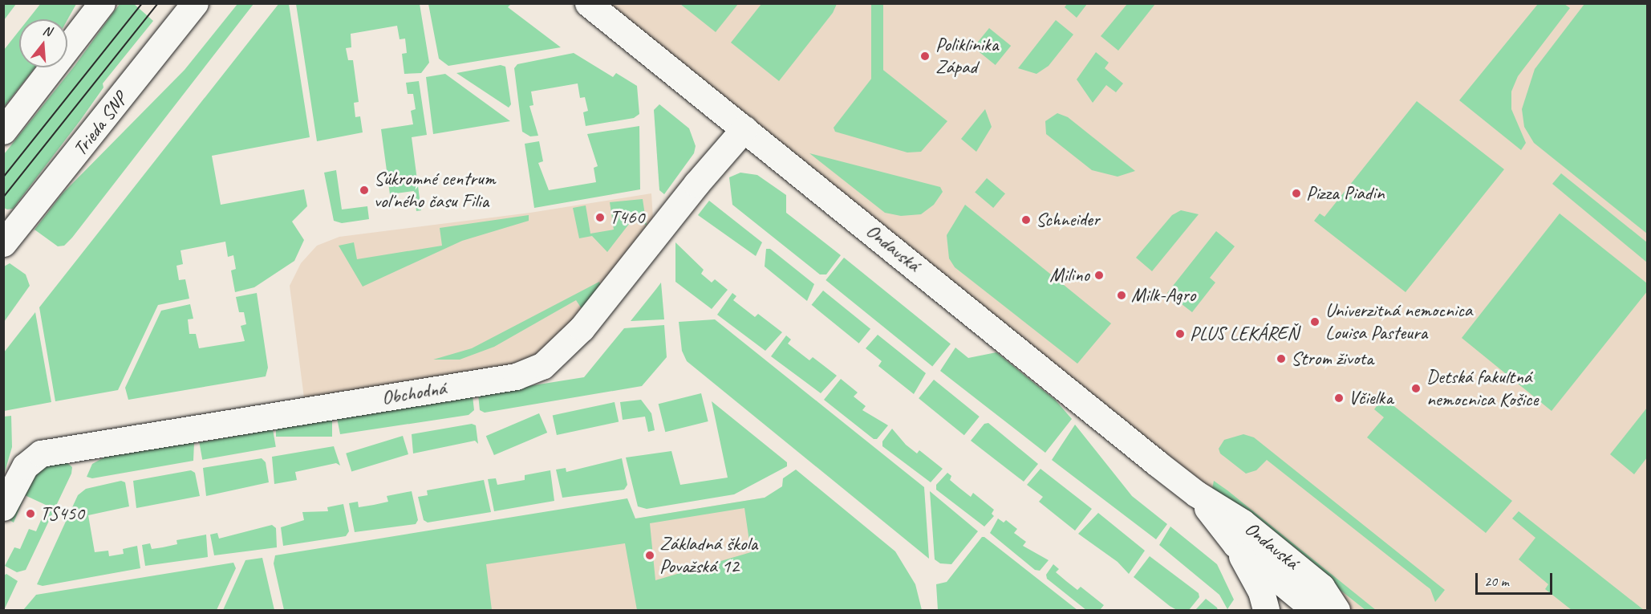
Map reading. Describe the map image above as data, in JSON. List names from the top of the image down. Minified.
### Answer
{"streets":{"street":["Trieda SNP","Ondavská","Obchodná"]},"crossings":[["Ondavská","Obchodná"]],"places":["Poliklinika Západ","Súkromné centrum voľného času Filia","Pizza Piadin","T460","Schneider","Milino","Milk-Agro","Univerzitná nemocnica Louisa Pasteura","PLUS LEKÁREŇ","Strom života","Detská fakultná nemocnica Košice","Včielka","TS450","Základná škola Považská 12"],"scale_bar":"20 m","north":"top"}
